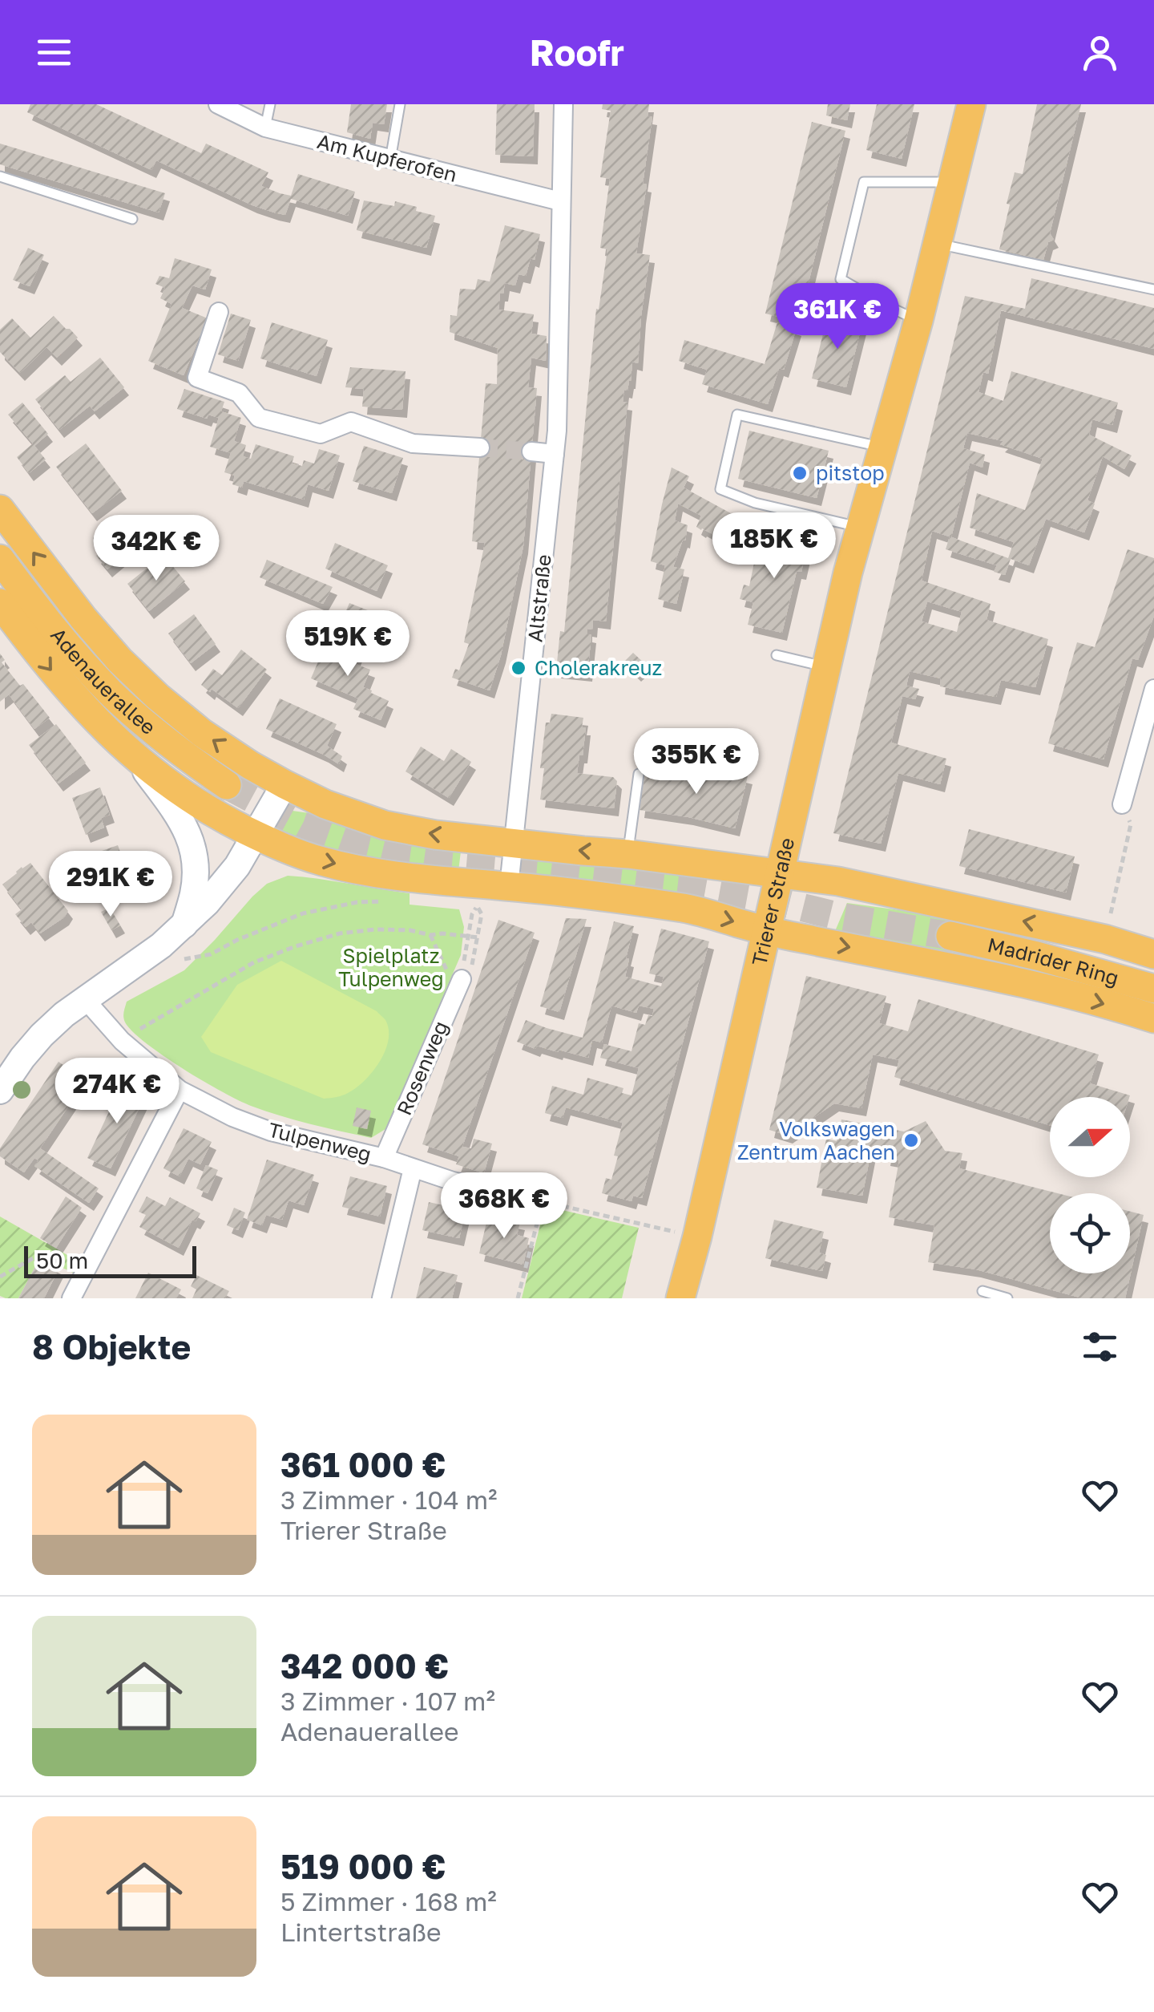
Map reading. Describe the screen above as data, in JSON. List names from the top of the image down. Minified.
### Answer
{"streets":{"main road":["Adenauerallee","Trierer Straße","Madrider Ring"],"street":["Am Kupferofen","Altstraße","Rosenweg","Tulpenweg"]},"crossings":[["Am Kupferofen","Altstraße"],["Rosenweg","Tulpenweg"]],"parks":["Spielplatz Tulpenweg"],"places":["pitstop","Cholerakreuz","Volkswagen Zentrum Aachen"],"scale_bar":"50 m","north":"right","page":{"header":"Roofr","price":["361K €","185K €","342K €","519K €","355K €","291K €","274K €","368K €"],"scale":"50 m","heading":"8 Objekte","list":[{"name":"361 000 €","note":"3 Zimmer · 104 m² · Trierer Straße"},{"name":"342 000 €","note":"3 Zimmer · 107 m² · Adenauerallee"},{"name":"519 000 €","note":"5 Zimmer · 168 m² · Lintertstraße"}]}}
